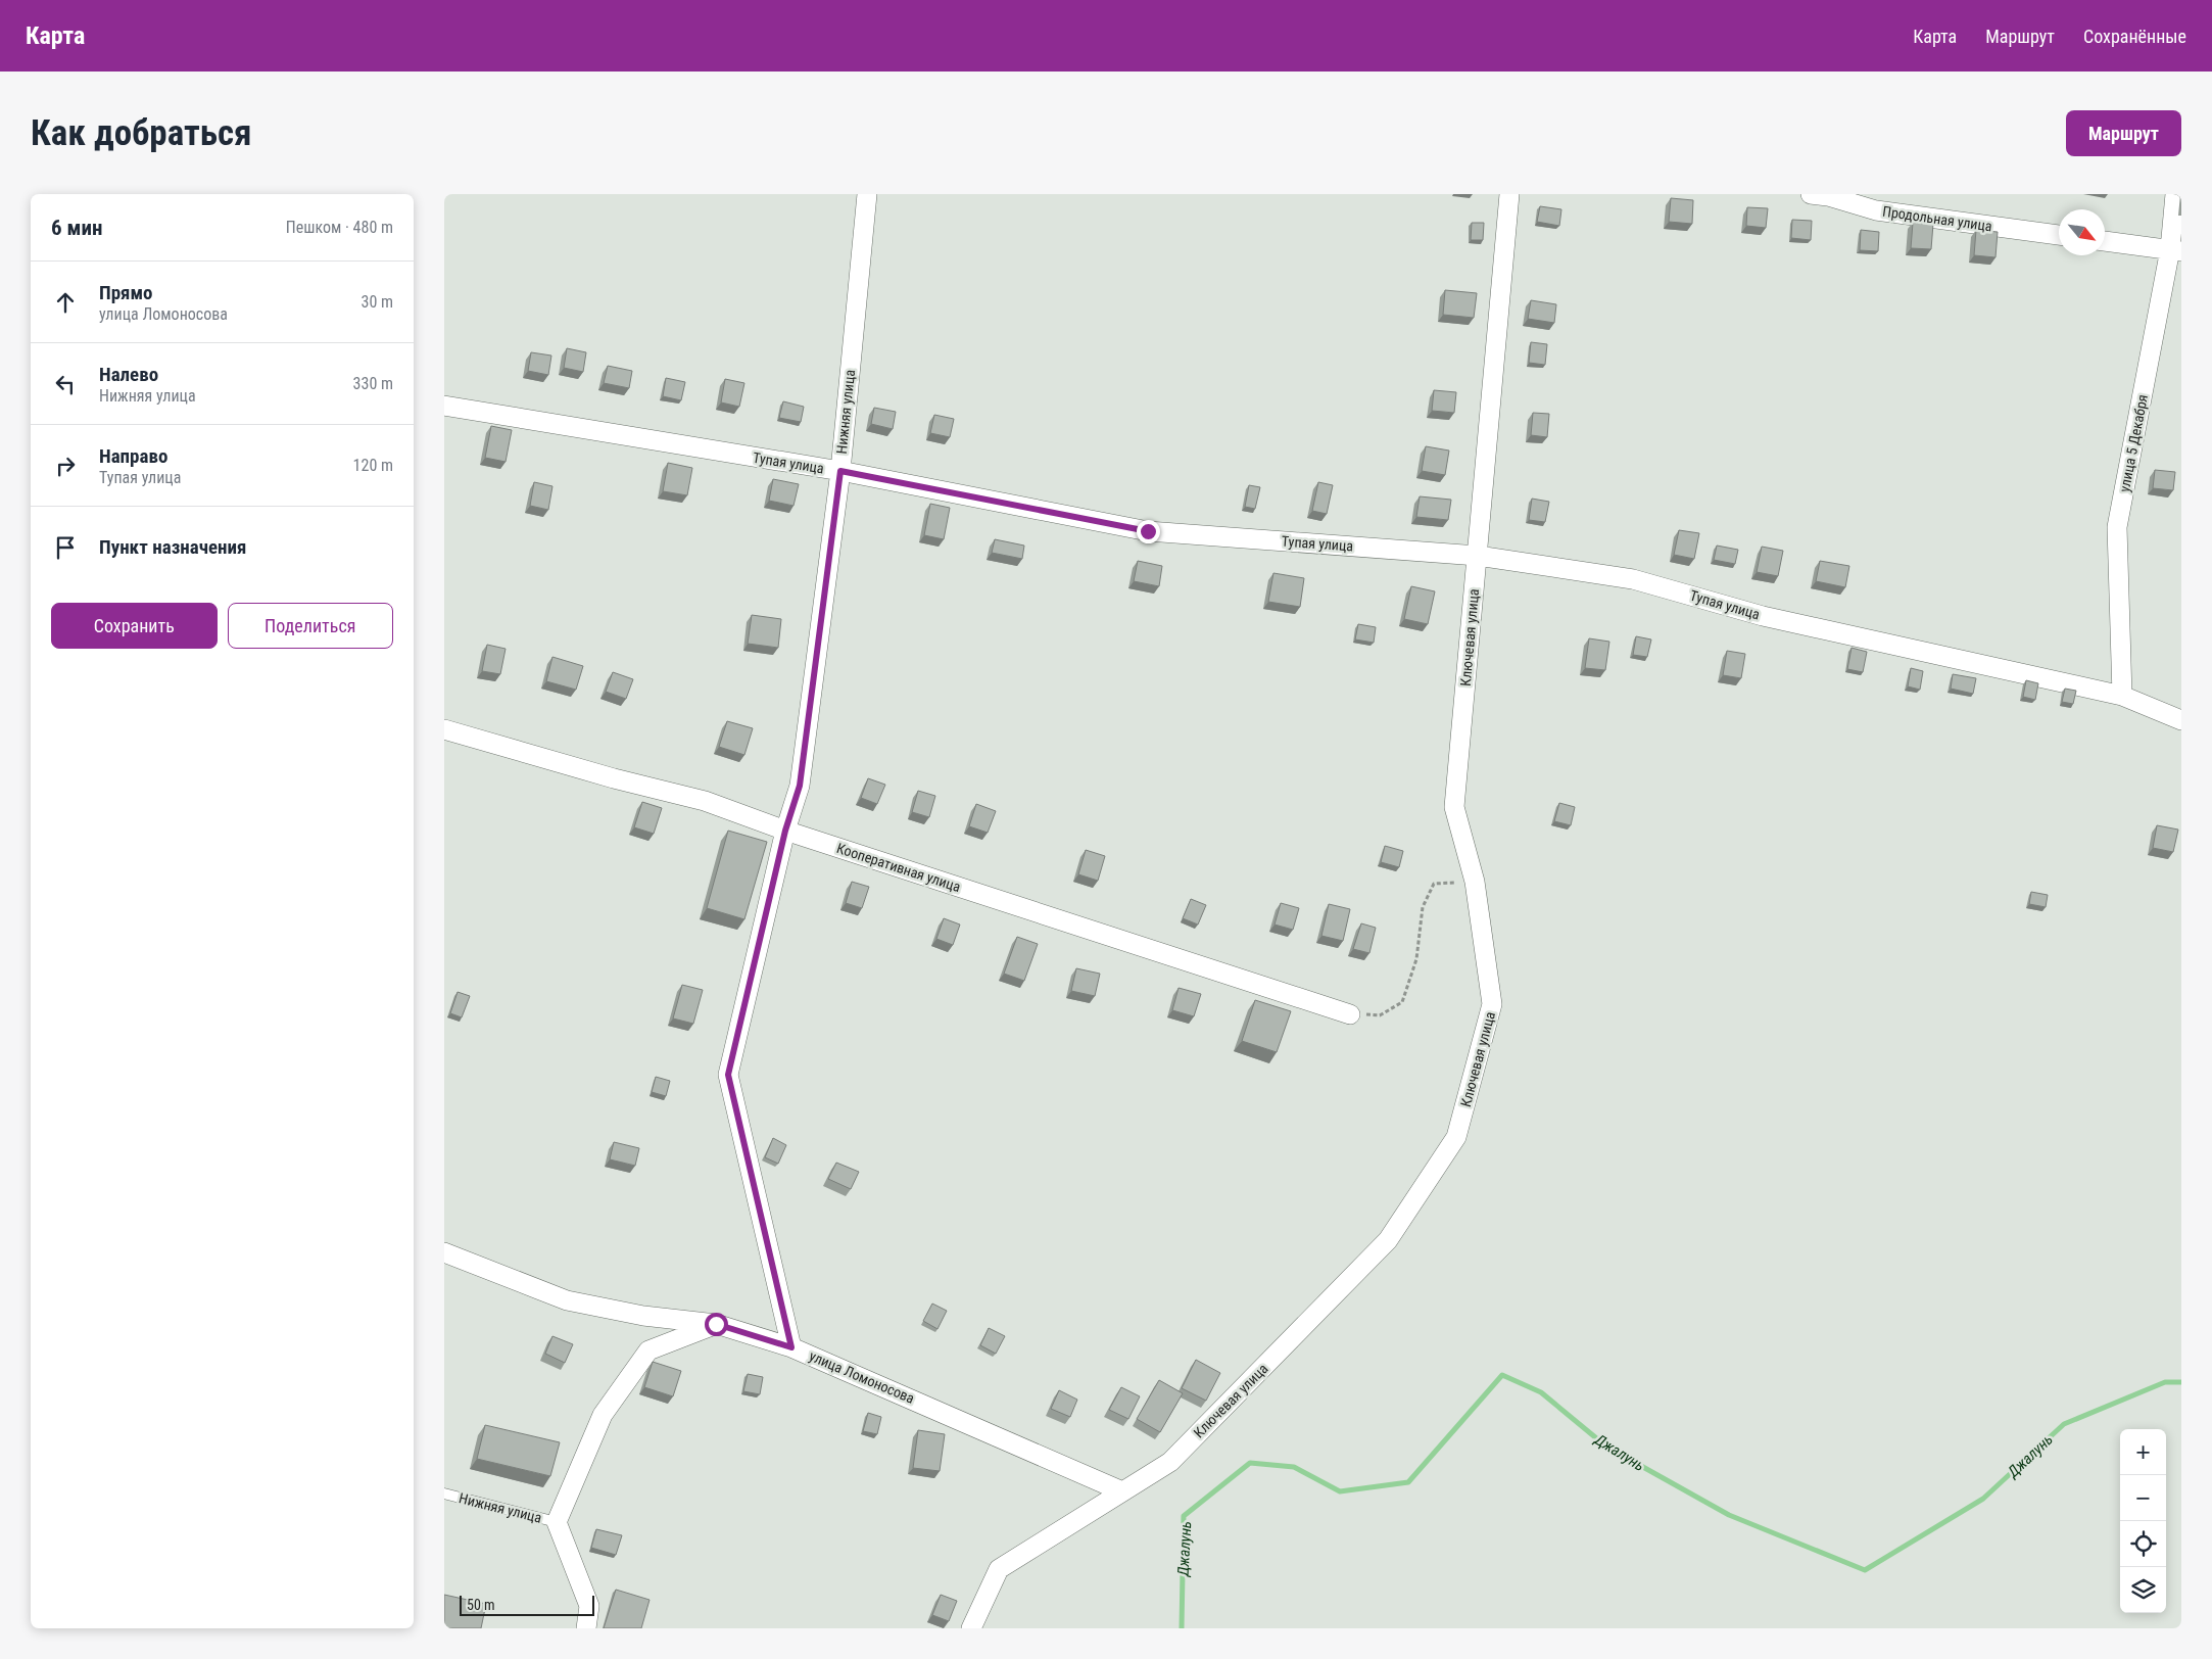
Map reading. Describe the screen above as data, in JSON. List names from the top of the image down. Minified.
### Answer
{"streets":{"street":["Продольная улица","Нижняя улица","улица 5 Декабря","Тупая улица","Ключевая улица","Кооперативная улица","улица Ломоносова"]},"crossings":[["Нижняя улица","Тупая улица"],["Нижняя улица","Кооперативная улица"],["Нижняя улица","улица Ломоносова"],["улица 5 Декабря","Тупая улица"],["Тупая улица","Ключевая улица"],["Ключевая улица","улица Ломоносова"]],"water":["Джалунь"],"scale_bar":"50 m","north":"bottom right","page":{"header":"Карта","nav":["Карта","Маршрут","Сохранённые"],"buttons":["Маршрут",["Сохранить","Поделиться"]],"title":"Как добраться","heading":["6 мин","Пешком · 480 m"],"list":[["Прямо","улица Ломоносова","30 m"],["Налево","Нижняя улица","330 m"],["Направо","Тупая улица","120 m"],"Пункт назначения"],"map_buttons":["+","−"],"scale":"50 m"}}
